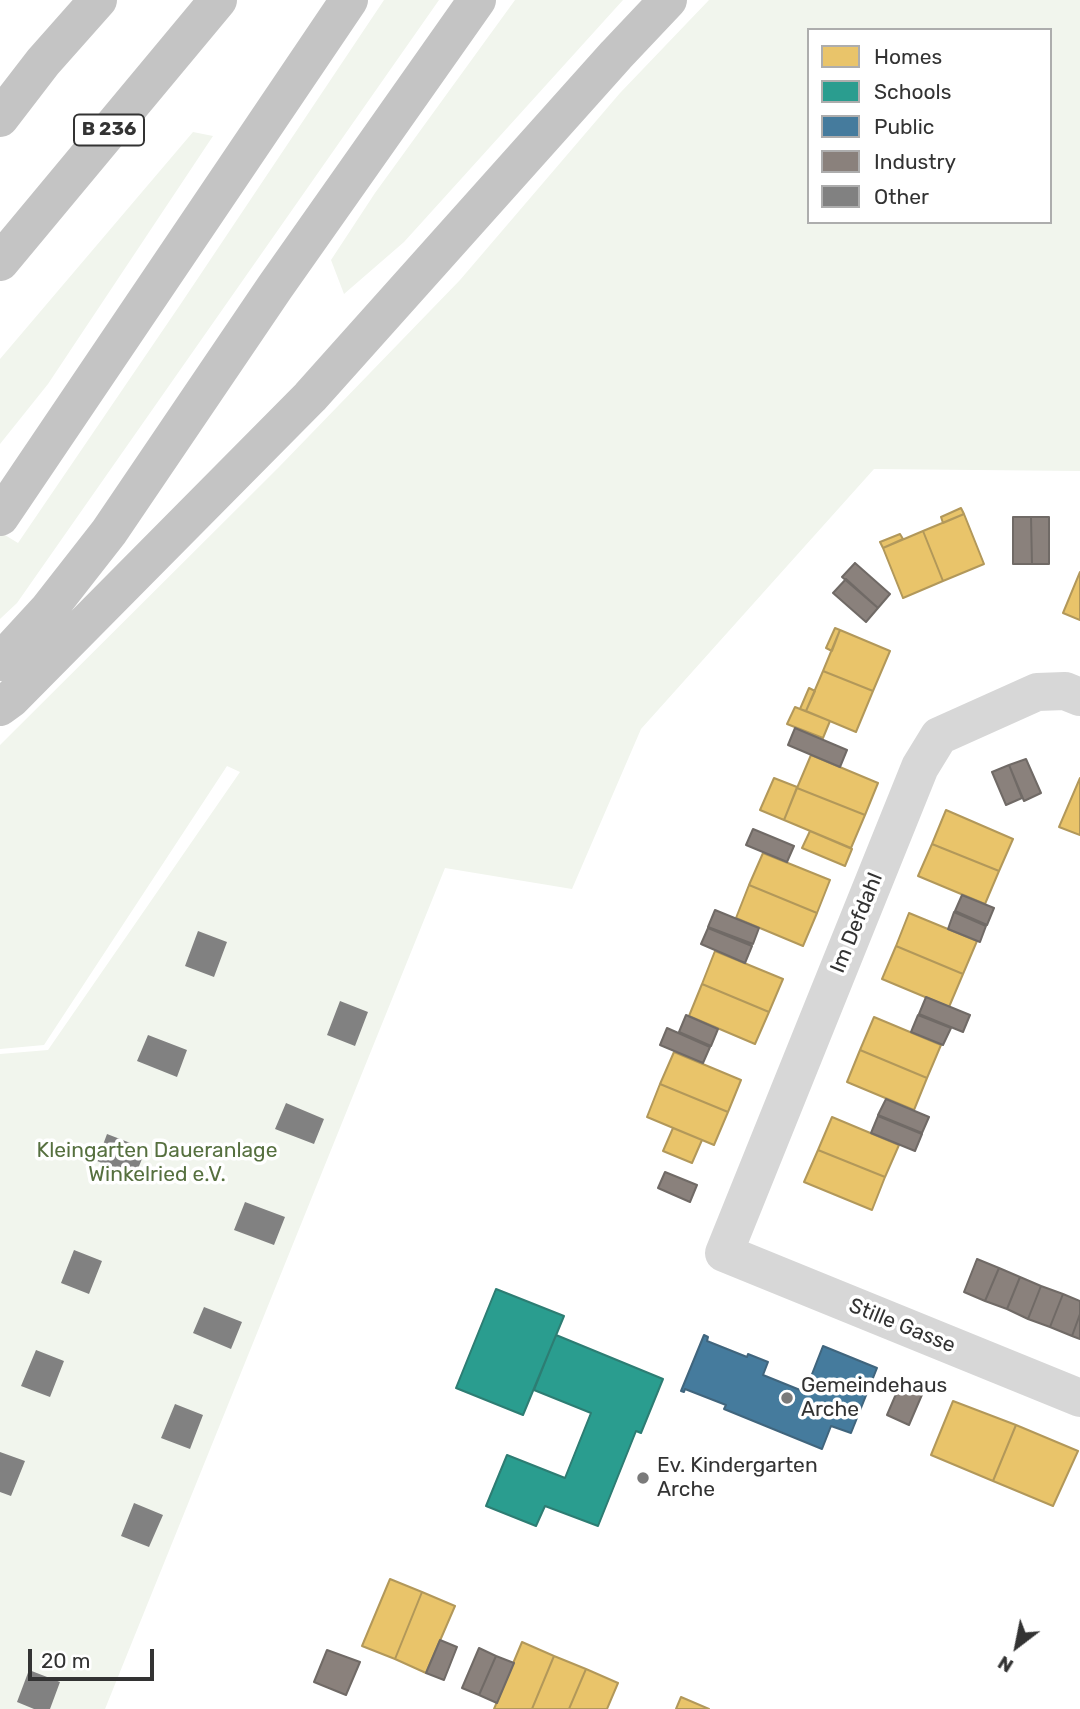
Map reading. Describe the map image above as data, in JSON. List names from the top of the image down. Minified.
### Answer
{"streets":{"highway":["B 236"],"street":["Im Defdahl","Stille Gasse"]},"crossings":[["Im Defdahl","Stille Gasse"]],"parks":["Kleingarten Daueranlage Winkelried e.V."],"places":["Gemeindehaus Arche","Ev. Kindergarten Arche"],"legend":["Homes","Schools","Public","Industry","Other"],"scale_bar":"20 m","north":"bottom left"}
